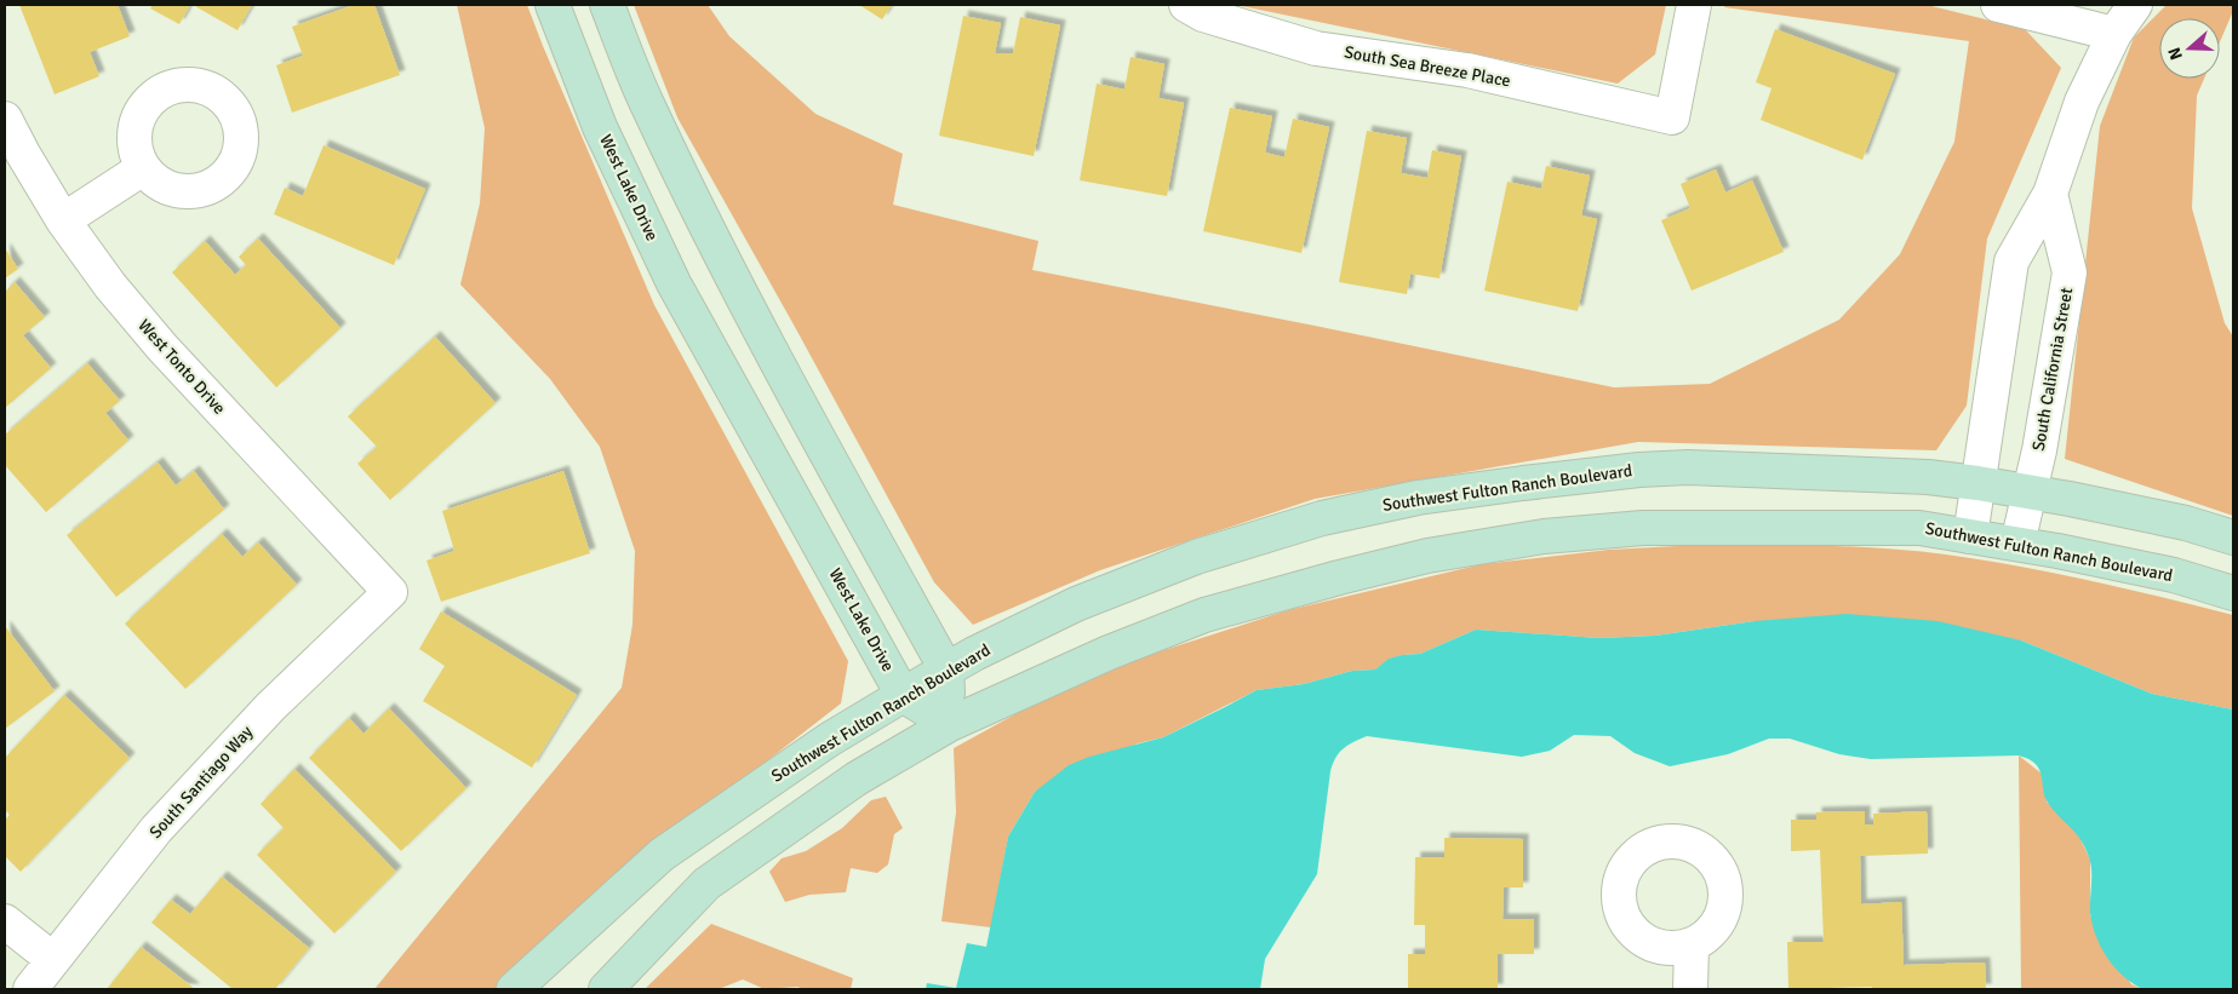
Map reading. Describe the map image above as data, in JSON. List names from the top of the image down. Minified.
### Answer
{"streets":{"street":["South Sea Breeze Place","West Lake Drive","West Tonto Drive","South California Street","Southwest Fulton Ranch Boulevard","South Santiago Way"]},"crossings":[["West Lake Drive","Southwest Fulton Ranch Boulevard"],["West Tonto Drive","South Santiago Way"],["South California Street","Southwest Fulton Ranch Boulevard"]],"north":"left"}
